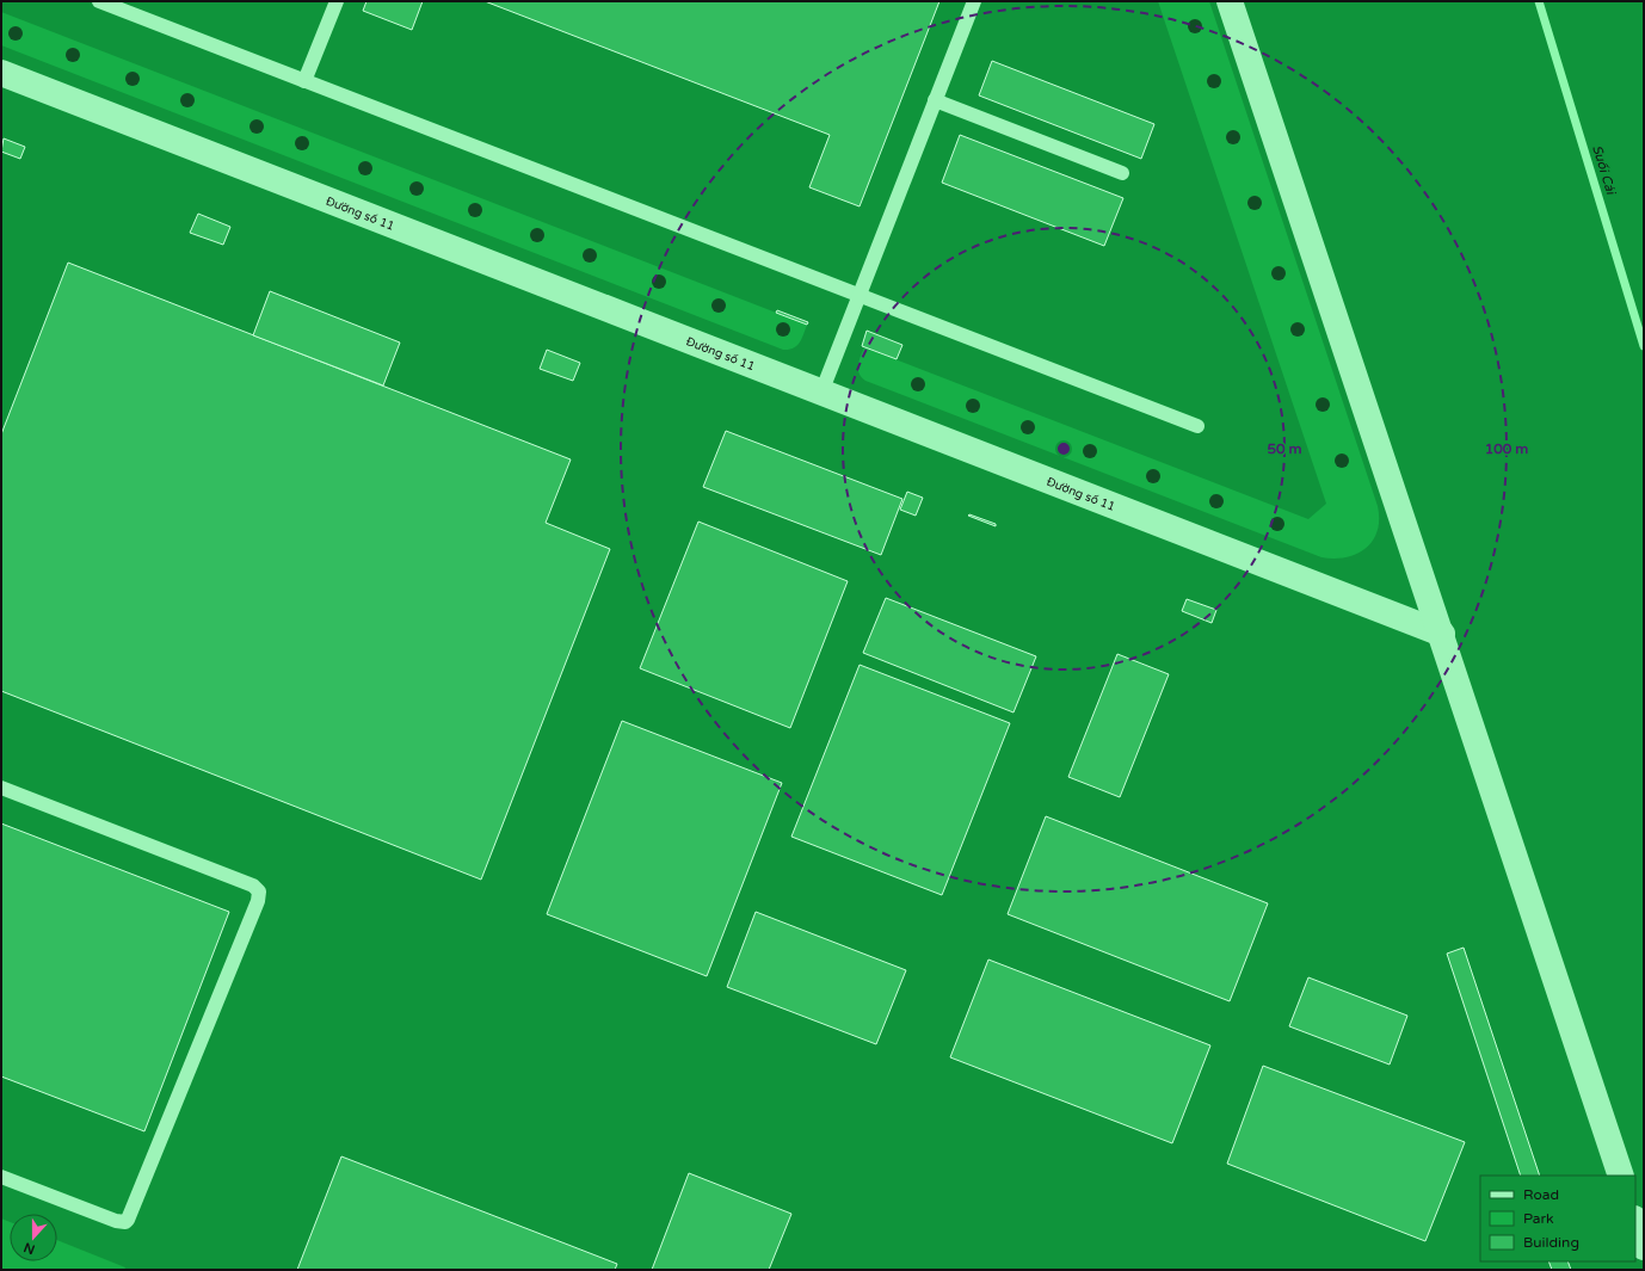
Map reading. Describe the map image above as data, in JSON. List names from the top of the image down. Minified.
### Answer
{"streets":{"street":["Đường số 11"]},"water":["Suối Cái"],"legend":["Road","Park","Building"],"north":"bottom","rings":["50 m","100 m"]}
